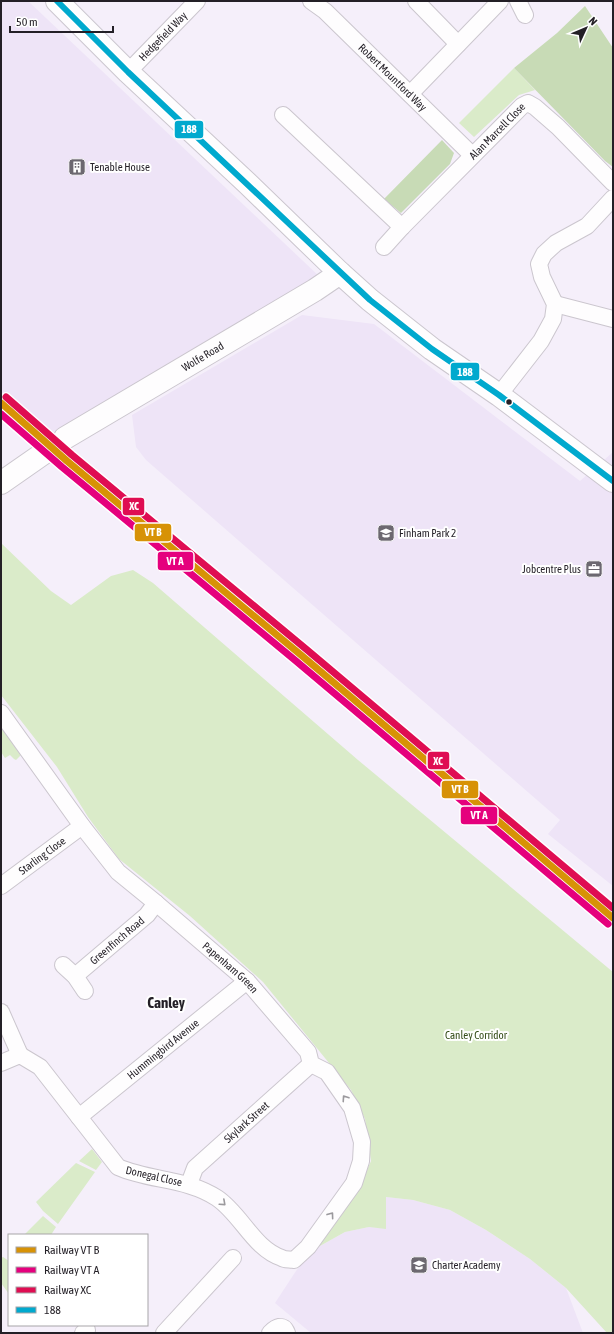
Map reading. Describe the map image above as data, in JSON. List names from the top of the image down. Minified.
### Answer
{"streets":{"street":["Hedgefield Way","Robert Mountford Way","Alan Marcell Close","Wolfe Road","Starling Close","Greenfinch Road","Papenham Green","Hummingbird Avenue","Skylark Street","Donegal Close"]},"crossings":[["Robert Mountford Way","Alan Marcell Close"],["Starling Close","Papenham Green"],["Greenfinch Road","Papenham Green"],["Papenham Green","Hummingbird Avenue"],["Papenham Green","Skylark Street"],["Papenham Green","Donegal Close"],["Hummingbird Avenue","Donegal Close"],["Skylark Street","Donegal Close"]],"districts":["Canley"],"parks":["Canley Corridor"],"places":{"building":["Tenable House"],"school or university":["Finham Park 2","Charter Academy"],"office":["Jobcentre Plus"]},"lines":["transit line 188","rail line XC"],"legend":["Railway VT B","Railway VT A","Railway XC","188"],"scale_bar":"50 m","north":"top right"}
